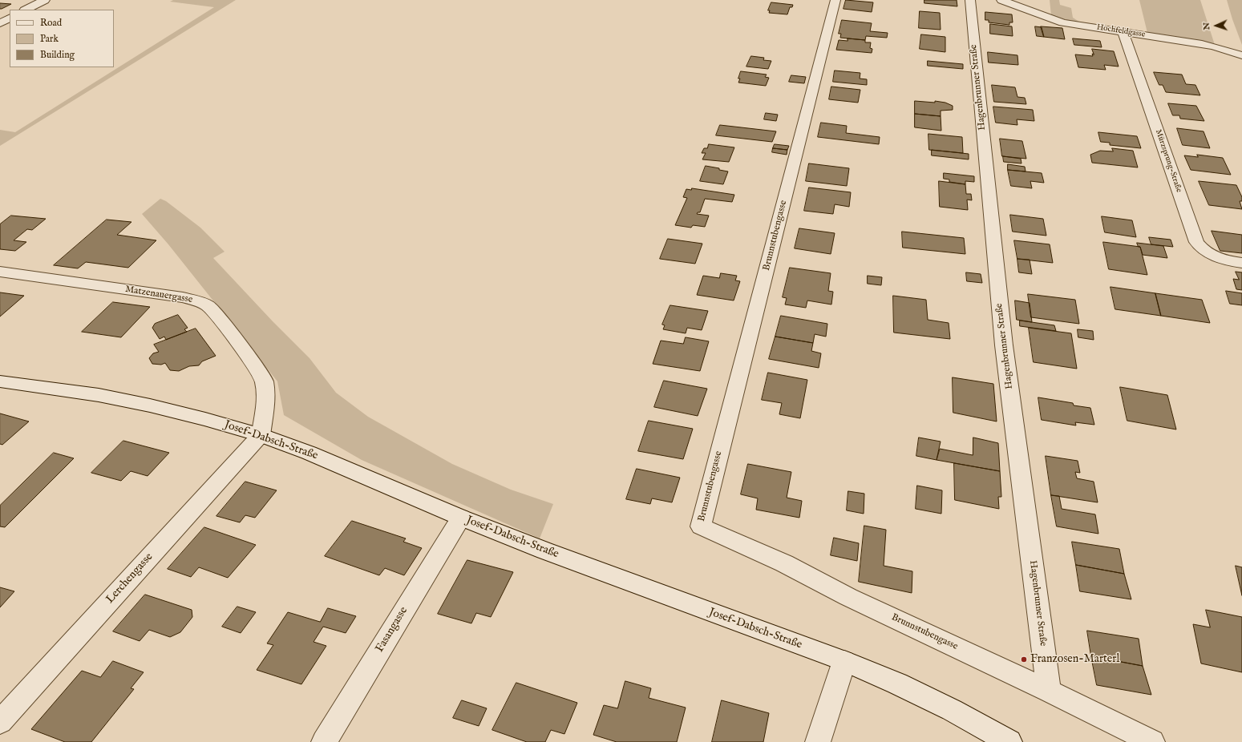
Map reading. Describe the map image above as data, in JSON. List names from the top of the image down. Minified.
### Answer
{"streets":{"street":["Hochfeldgasse","Hagenbrunner Straße","Mürzsprung-Straße","Brunnstubengasse","Matzenauergasse","Josef-Dabsch-Straße","Lerchengasse","Fasangasse"]},"crossings":[["Hochfeldgasse","Mürzsprung-Straße"],["Hagenbrunner Straße","Brunnstubengasse"],["Matzenauergasse","Josef-Dabsch-Straße"],["Matzenauergasse","Lerchengasse"],["Josef-Dabsch-Straße","Lerchengasse"],["Josef-Dabsch-Straße","Fasangasse"]],"places":["Franzosen-Marterl"],"legend":["Road","Park","Building"],"north":"left"}
